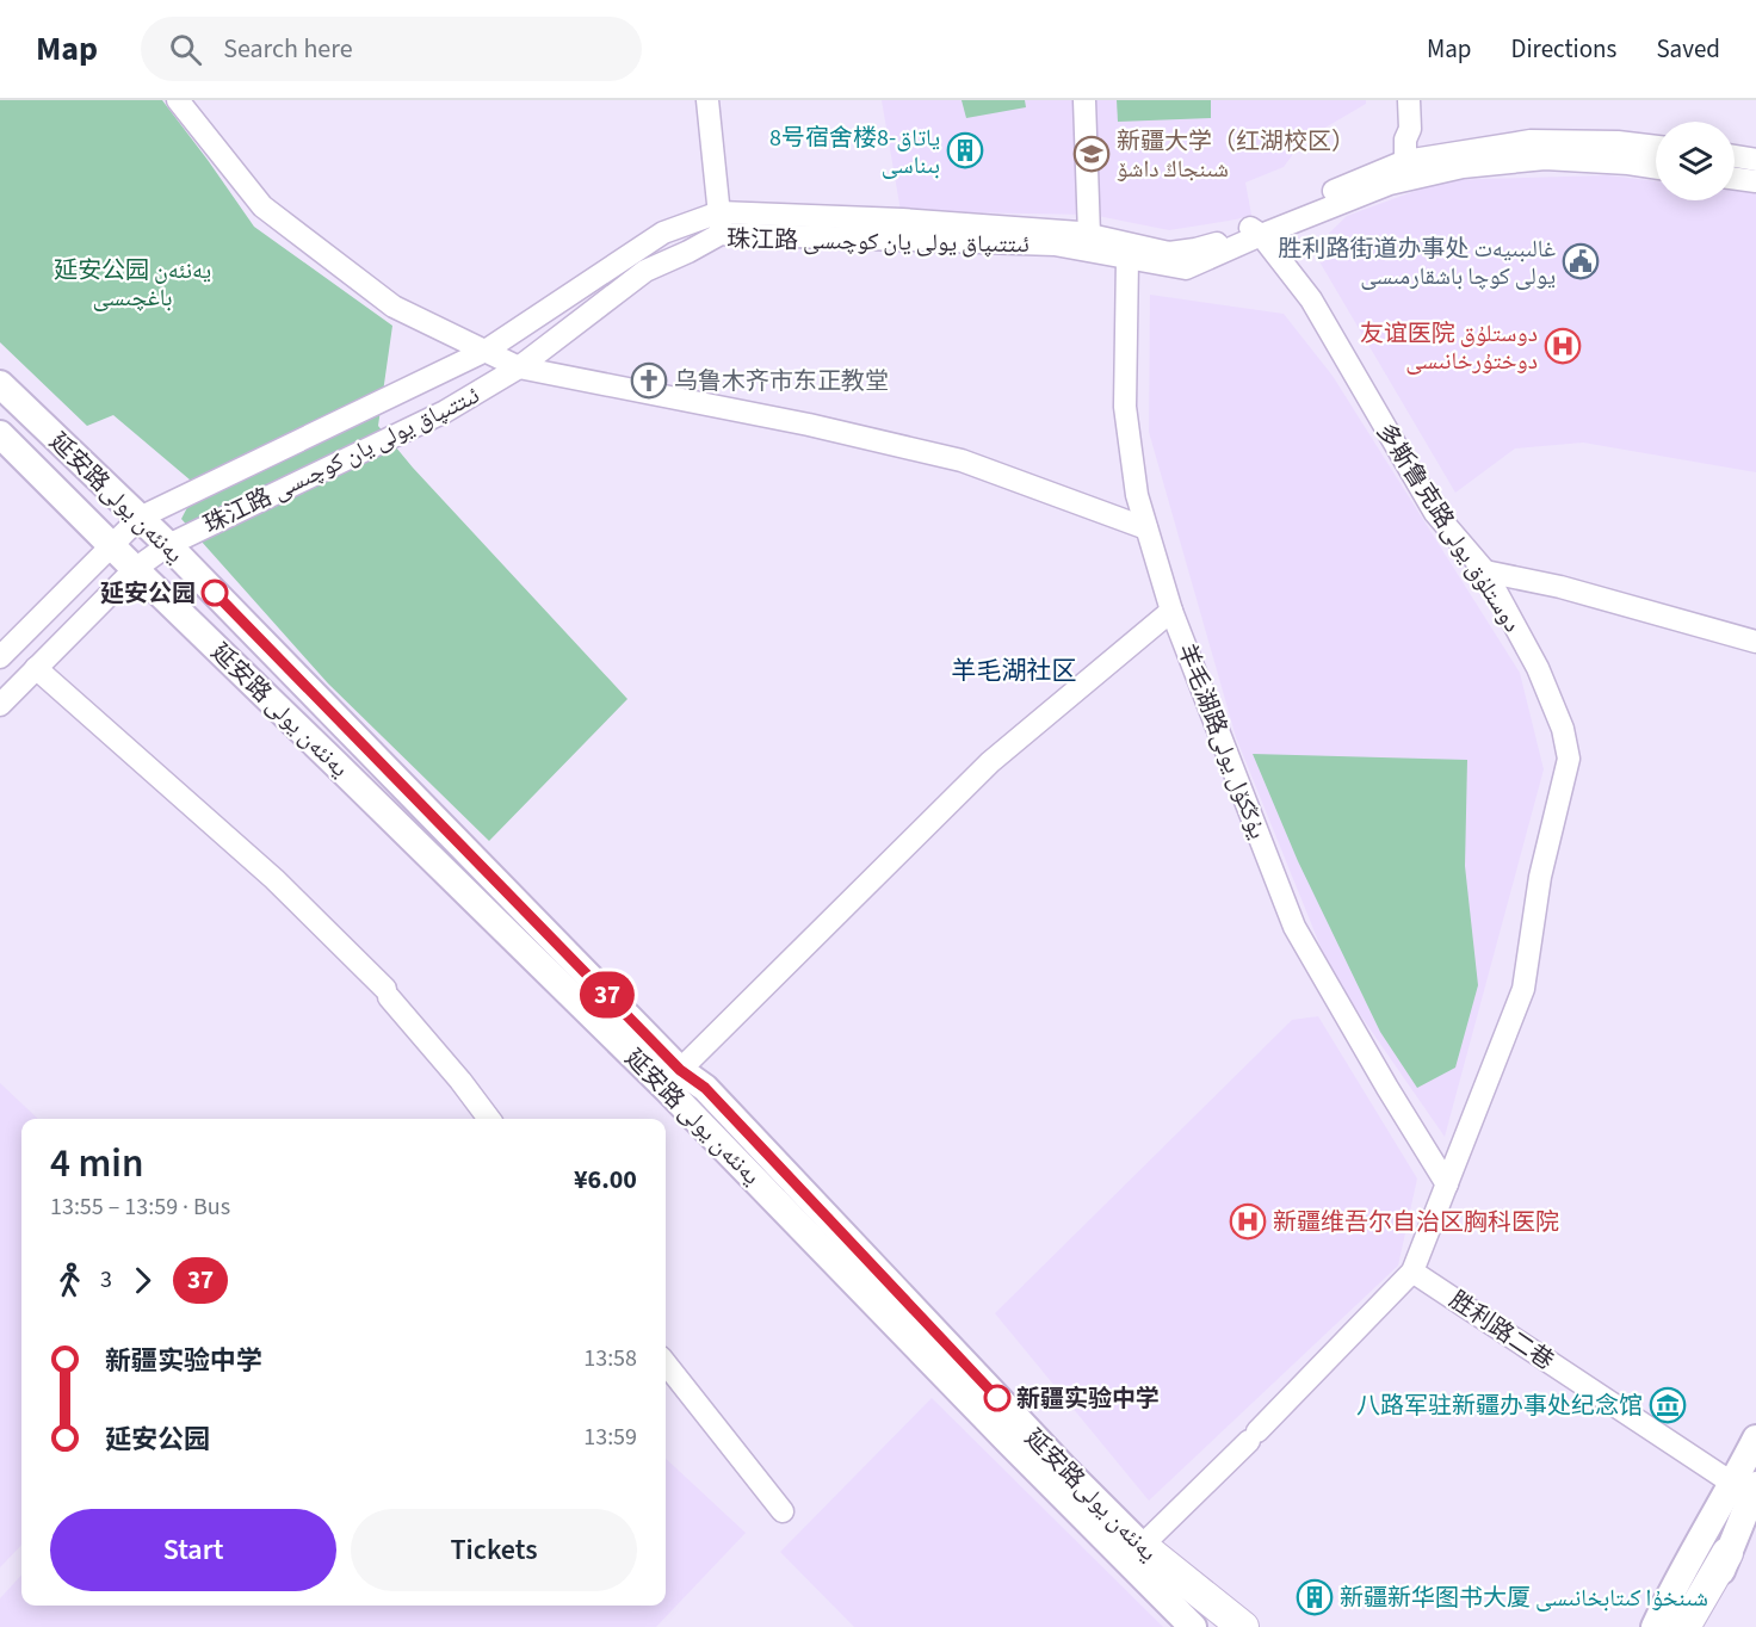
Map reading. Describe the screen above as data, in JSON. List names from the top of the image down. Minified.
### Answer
{"streets":{"main road":["延安路يەنئەن يولى","延安路 يەنئەن يولى"],"street":["珠江路 ئىتتىپاق يولى يان كوچىسى","多斯鲁克路دوستلۇق يولى","羊毛湖路يۇڭكۆل يولى","胜利路二巷"]},"crossings":[["珠江路 ئىتتىپاق يولى يان كوچىسى","延安路يەنئەن يولى"],["珠江路 ئىتتىپاق يولى يان كوچىسى","多斯鲁克路دوستلۇق يولى"],["珠江路 ئىتتىپاق يولى يان كوچىسى","延安路 يەنئەن يولى"],["珠江路 ئىتتىپاق يولى يان كوچىسى","羊毛湖路يۇڭكۆل يولى"],["多斯鲁克路دوستلۇق يولى","羊毛湖路يۇڭكۆل يولى"],["多斯鲁克路دوستلۇق يولى","胜利路二巷"]],"districts":["羊毛湖社区"],"parks":["延安公园 يەنئەن باغچىسى"],"places":{"building":["8号宿舍楼8-ياتاق بىناسى","新疆新华图书大厦 شىنخۇا كىتابخانىسى"],"school or university":["新疆大学（红湖校区） شىنجاڭ داشۆ"],"public building":["胜利路街道办事处 غالىبىيەت يولى كوچا باشقارمىسى"],"hospital":["友谊医院 دوستلۇق دوختۇرخانىسى","新疆维吾尔自治区胸科医院"],"church":["乌鲁木齐市东正教堂"],"other":["延安公园","新疆实验中学"],"museum":["八路军驻新疆办事处纪念馆"]},"lines":["bus line 37"],"page":{"header":"Map","search":"Search here","nav":["Map","Directions","Saved"],"on_map":"37","heading":["4 min","13:55 – 13:59 · Bus","¥6.00"],"legs":["3","37"],"list":[{"name":"新疆实验中学","value":"13:58"},{"name":"延安公园","value":"13:59"}],"buttons":["Start","Tickets"]}}
